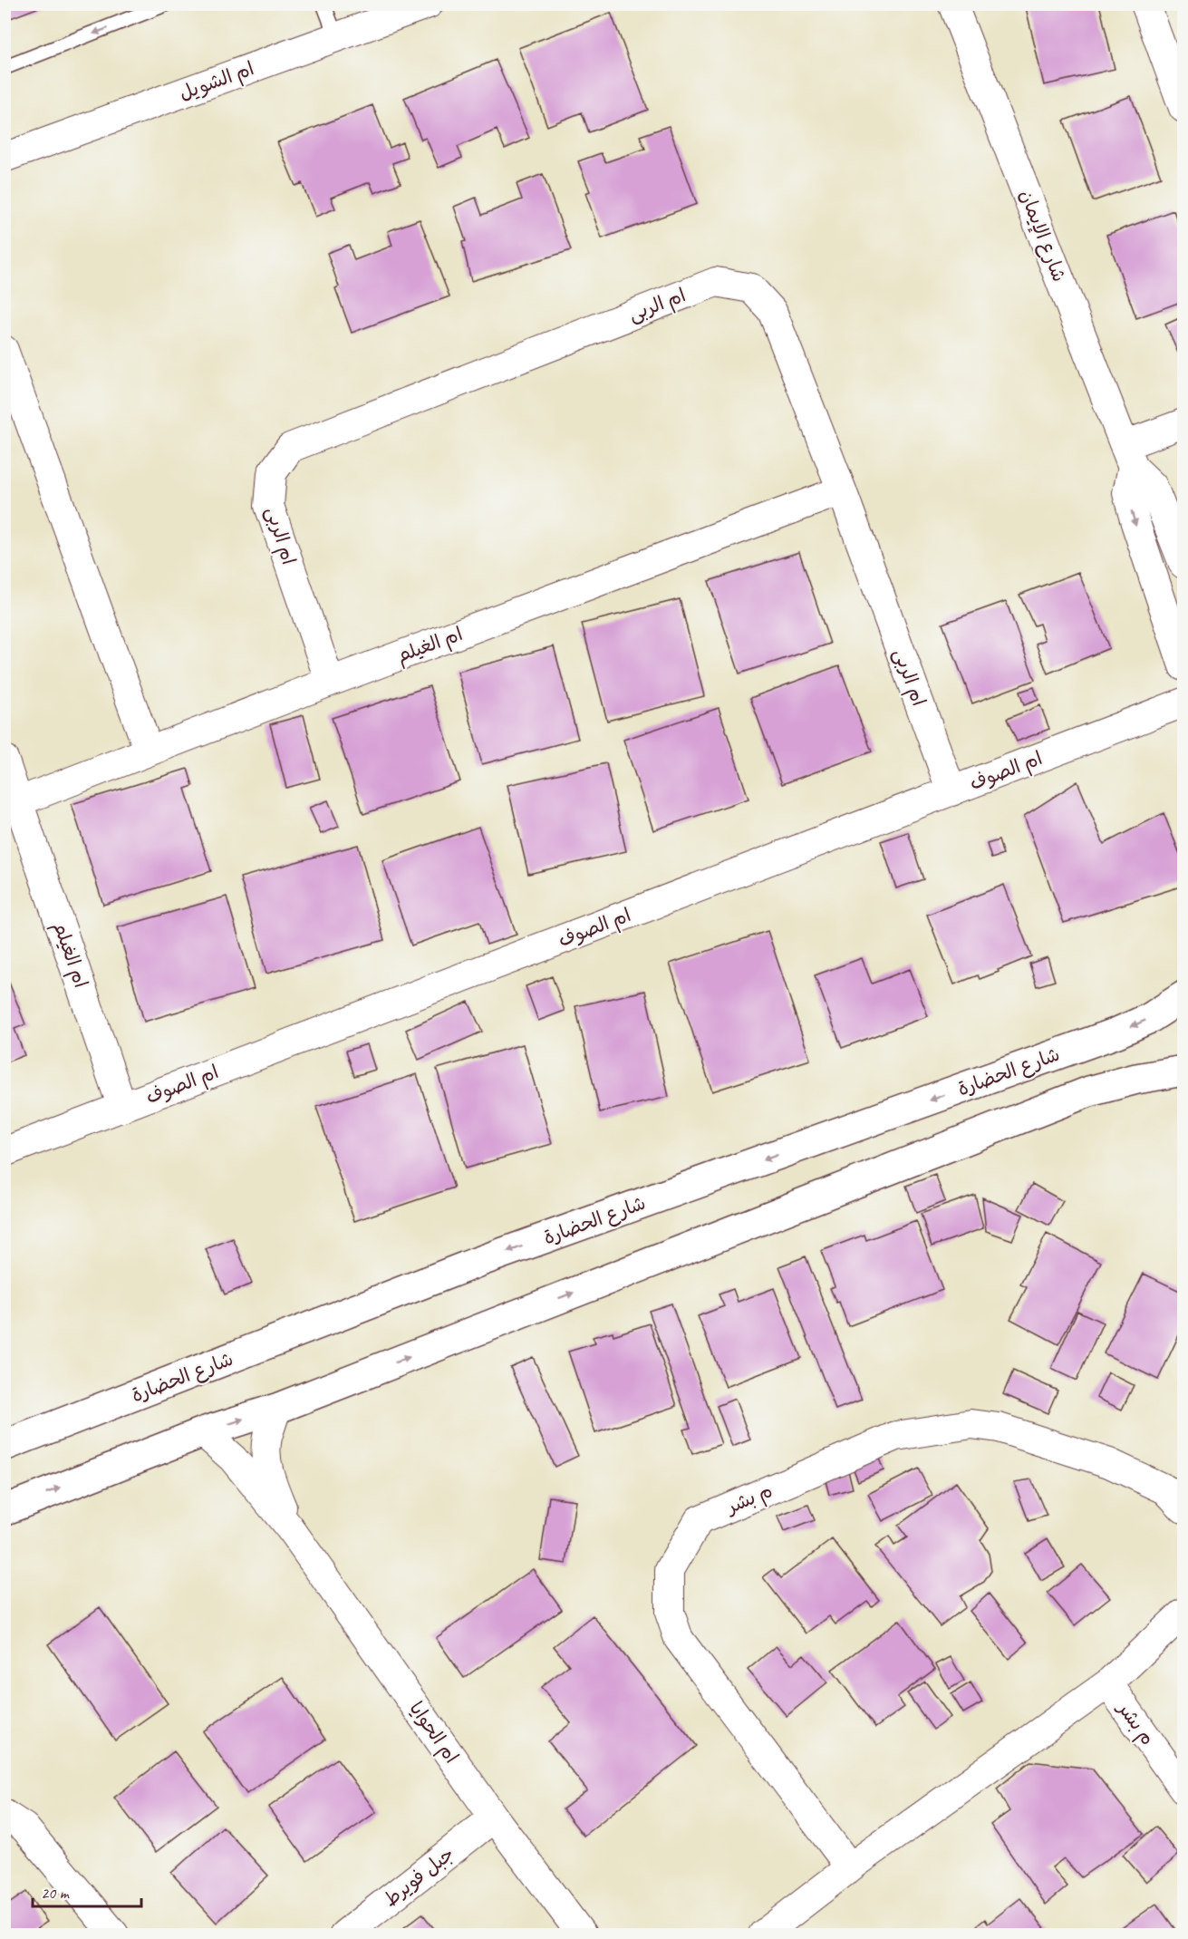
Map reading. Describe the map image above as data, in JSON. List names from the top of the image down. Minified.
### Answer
{"streets":{"street":["ام الشويل","شارع الإيمان","ام الربى","ام الغيلم","ام الصوف","شارع الحضارة","م بشر","ام الحوايا","جبل فويرط"]},"crossings":[["ام الربى","ام الغيلم"],["ام الربى","ام الصوف"],["ام الغيلم","ام الصوف"],["ام الحوايا","جبل فويرط"]],"scale_bar":"20 m"}
